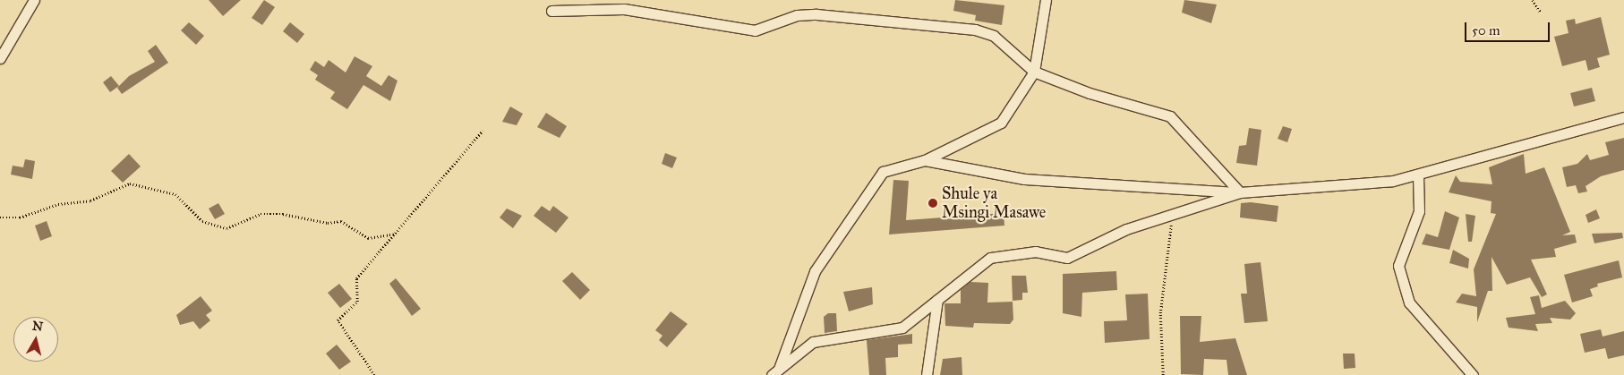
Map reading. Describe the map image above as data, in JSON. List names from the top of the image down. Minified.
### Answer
{"places":["Shule ya Msingi Masawe"],"scale_bar":"50 m","north":"top"}
